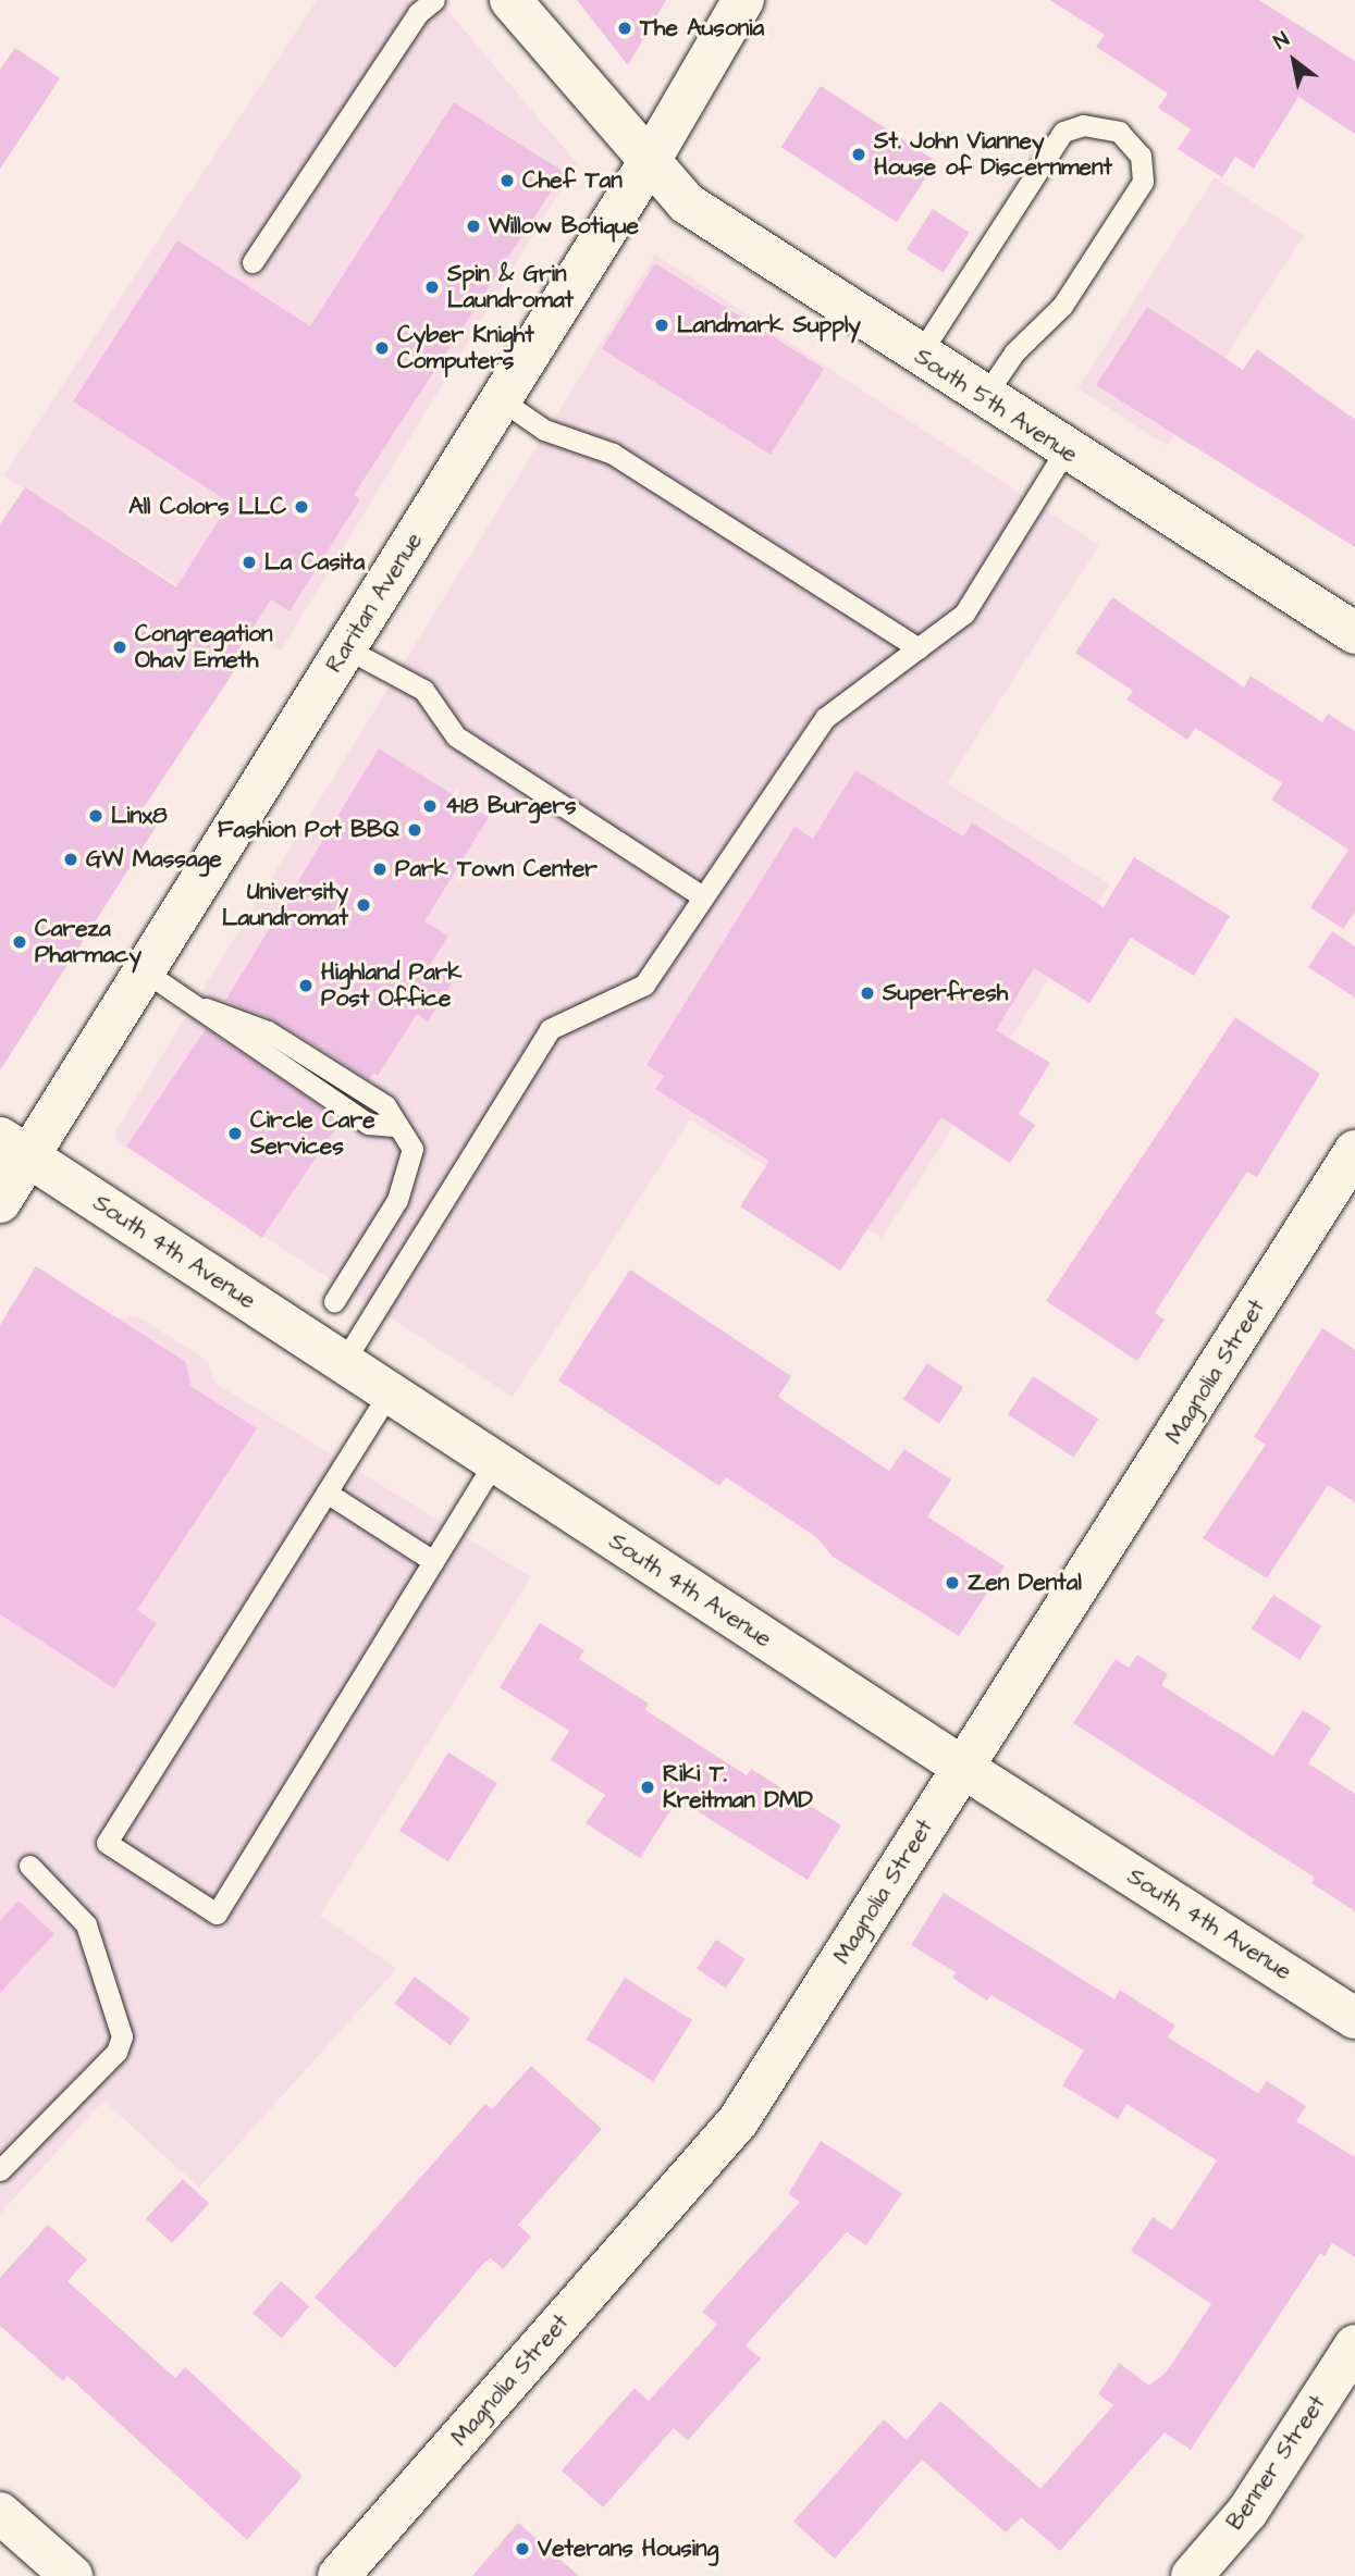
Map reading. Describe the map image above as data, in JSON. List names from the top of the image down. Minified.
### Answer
{"streets":{"street":["South 5th Avenue","Raritan Avenue","South 4th Avenue","Magnolia Street","Benner Street"]},"crossings":[["South 5th Avenue","Raritan Avenue"],["Raritan Avenue","South 4th Avenue"],["South 4th Avenue","Magnolia Street"]],"places":["The Ausonia","St. John Vianney House of Discernment","Chef Tan","Willow Botique","Spin & Grin Laundromat","Landmark Supply","Cyber Knight Computers","All Colors LLC","La Casita","Congregation Ohav Emeth","418 Burgers","Linx8","Fashion Pot BBQ","GW Massage","Park Town Center","University Laundromat","Careza Pharmacy","Highland Park Post Office","Superfresh","Circle Care Services","Zen Dental","Riki T. Kreitman DMD","Veterans Housing"],"north":"top left"}
